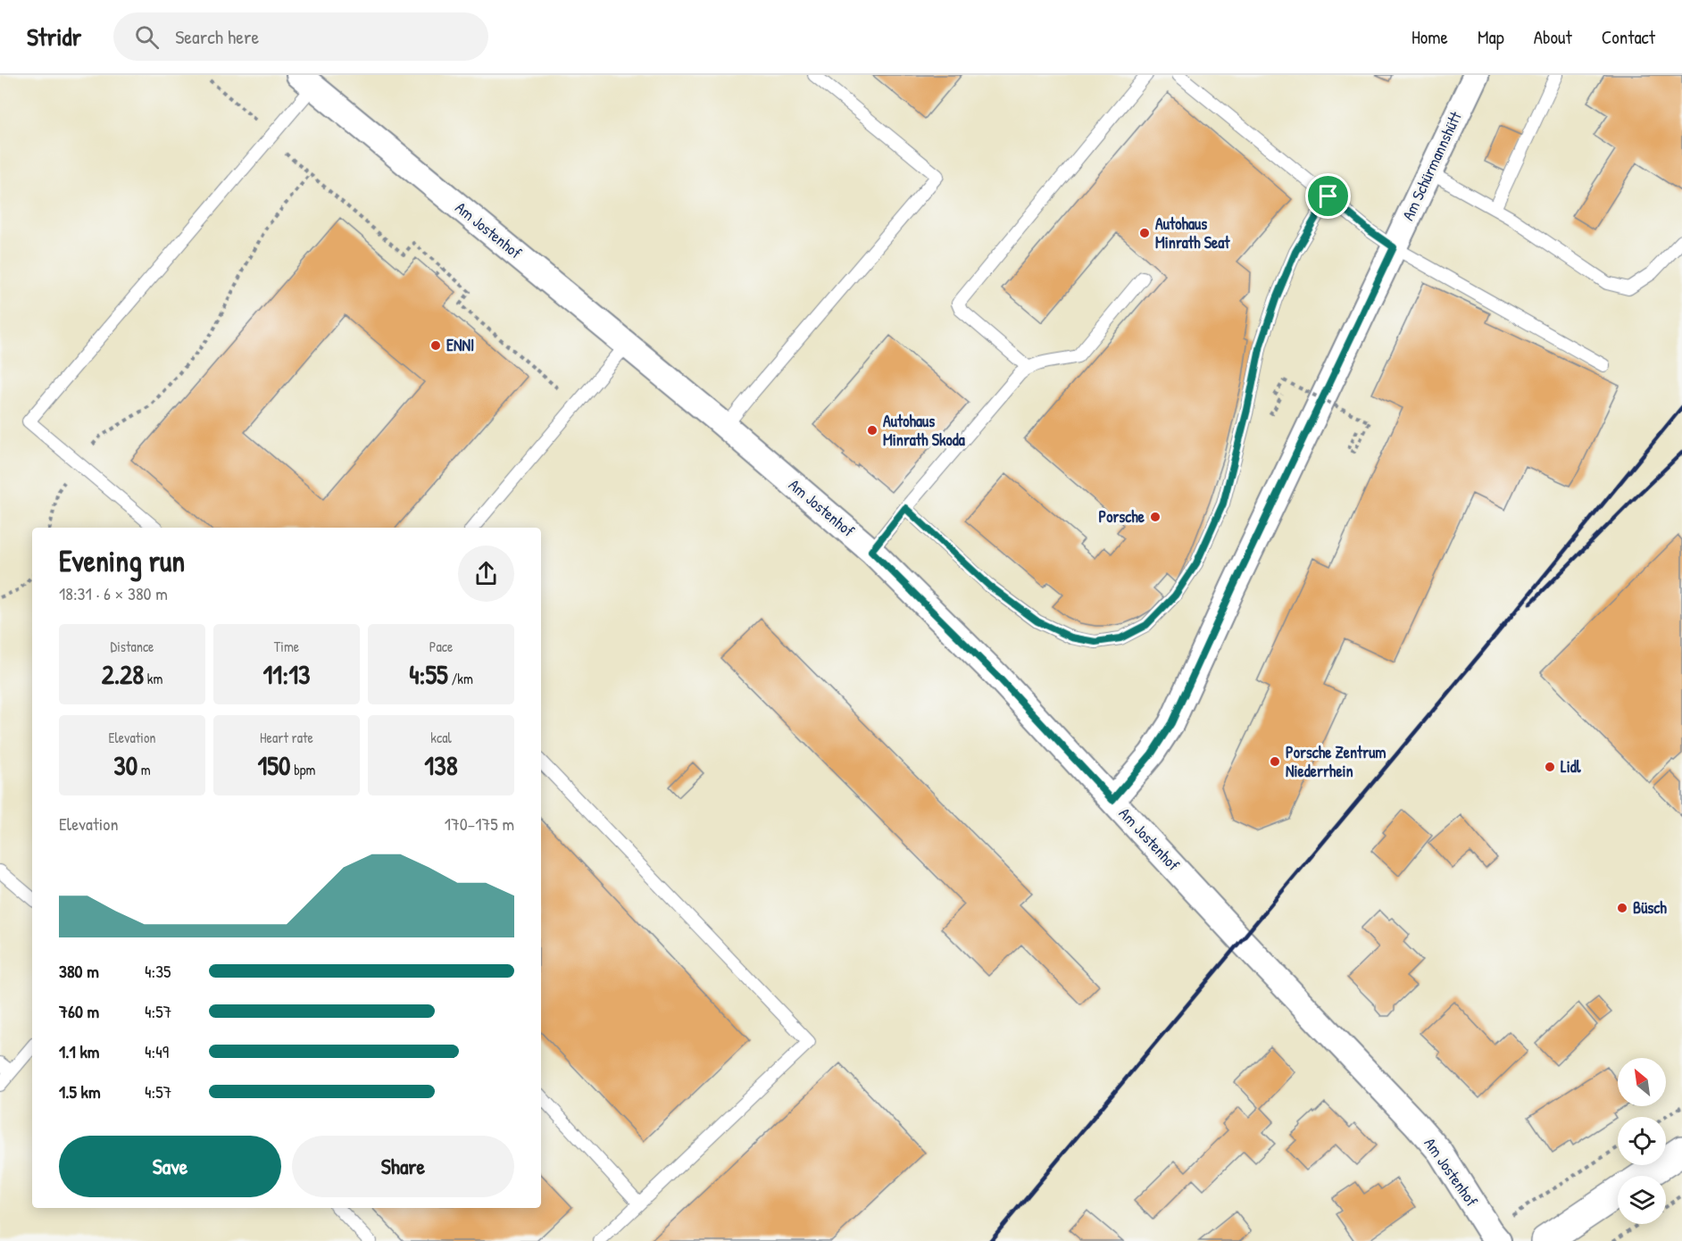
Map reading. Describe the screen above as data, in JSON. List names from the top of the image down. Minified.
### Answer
{"streets":{"street":["Am Schürmannshütt","Am Jostenhof"]},"crossings":[["Am Schürmannshütt","Am Jostenhof"]],"places":["Autohaus Minrath Seat","ENNI","Autohaus Minrath Skoda","Porsche","Porsche Zentrum Niederrhein","Lidl","Büsch"],"north":"top left","page":{"header":"Stridr","search":"Search here","nav":["Home","Map","About","Contact"],"heading":["Evening run","18:31 · 6 × 380 m"],"stats":[["Distance","2.28 km"],["Time","11:13"],["Pace","4:55 /km"],["Elevation","30 m"],["Heart rate","150 bpm"],["kcal","138"]],"chart":["Elevation","170–175 m"],"list":[{"name":"380 m","note":"4:35"},{"name":"760 m","note":"4:57"},{"name":"1.1 km","note":"4:49"},{"name":"1.5 km","note":"4:57"}],"buttons":["Save","Share"]}}
